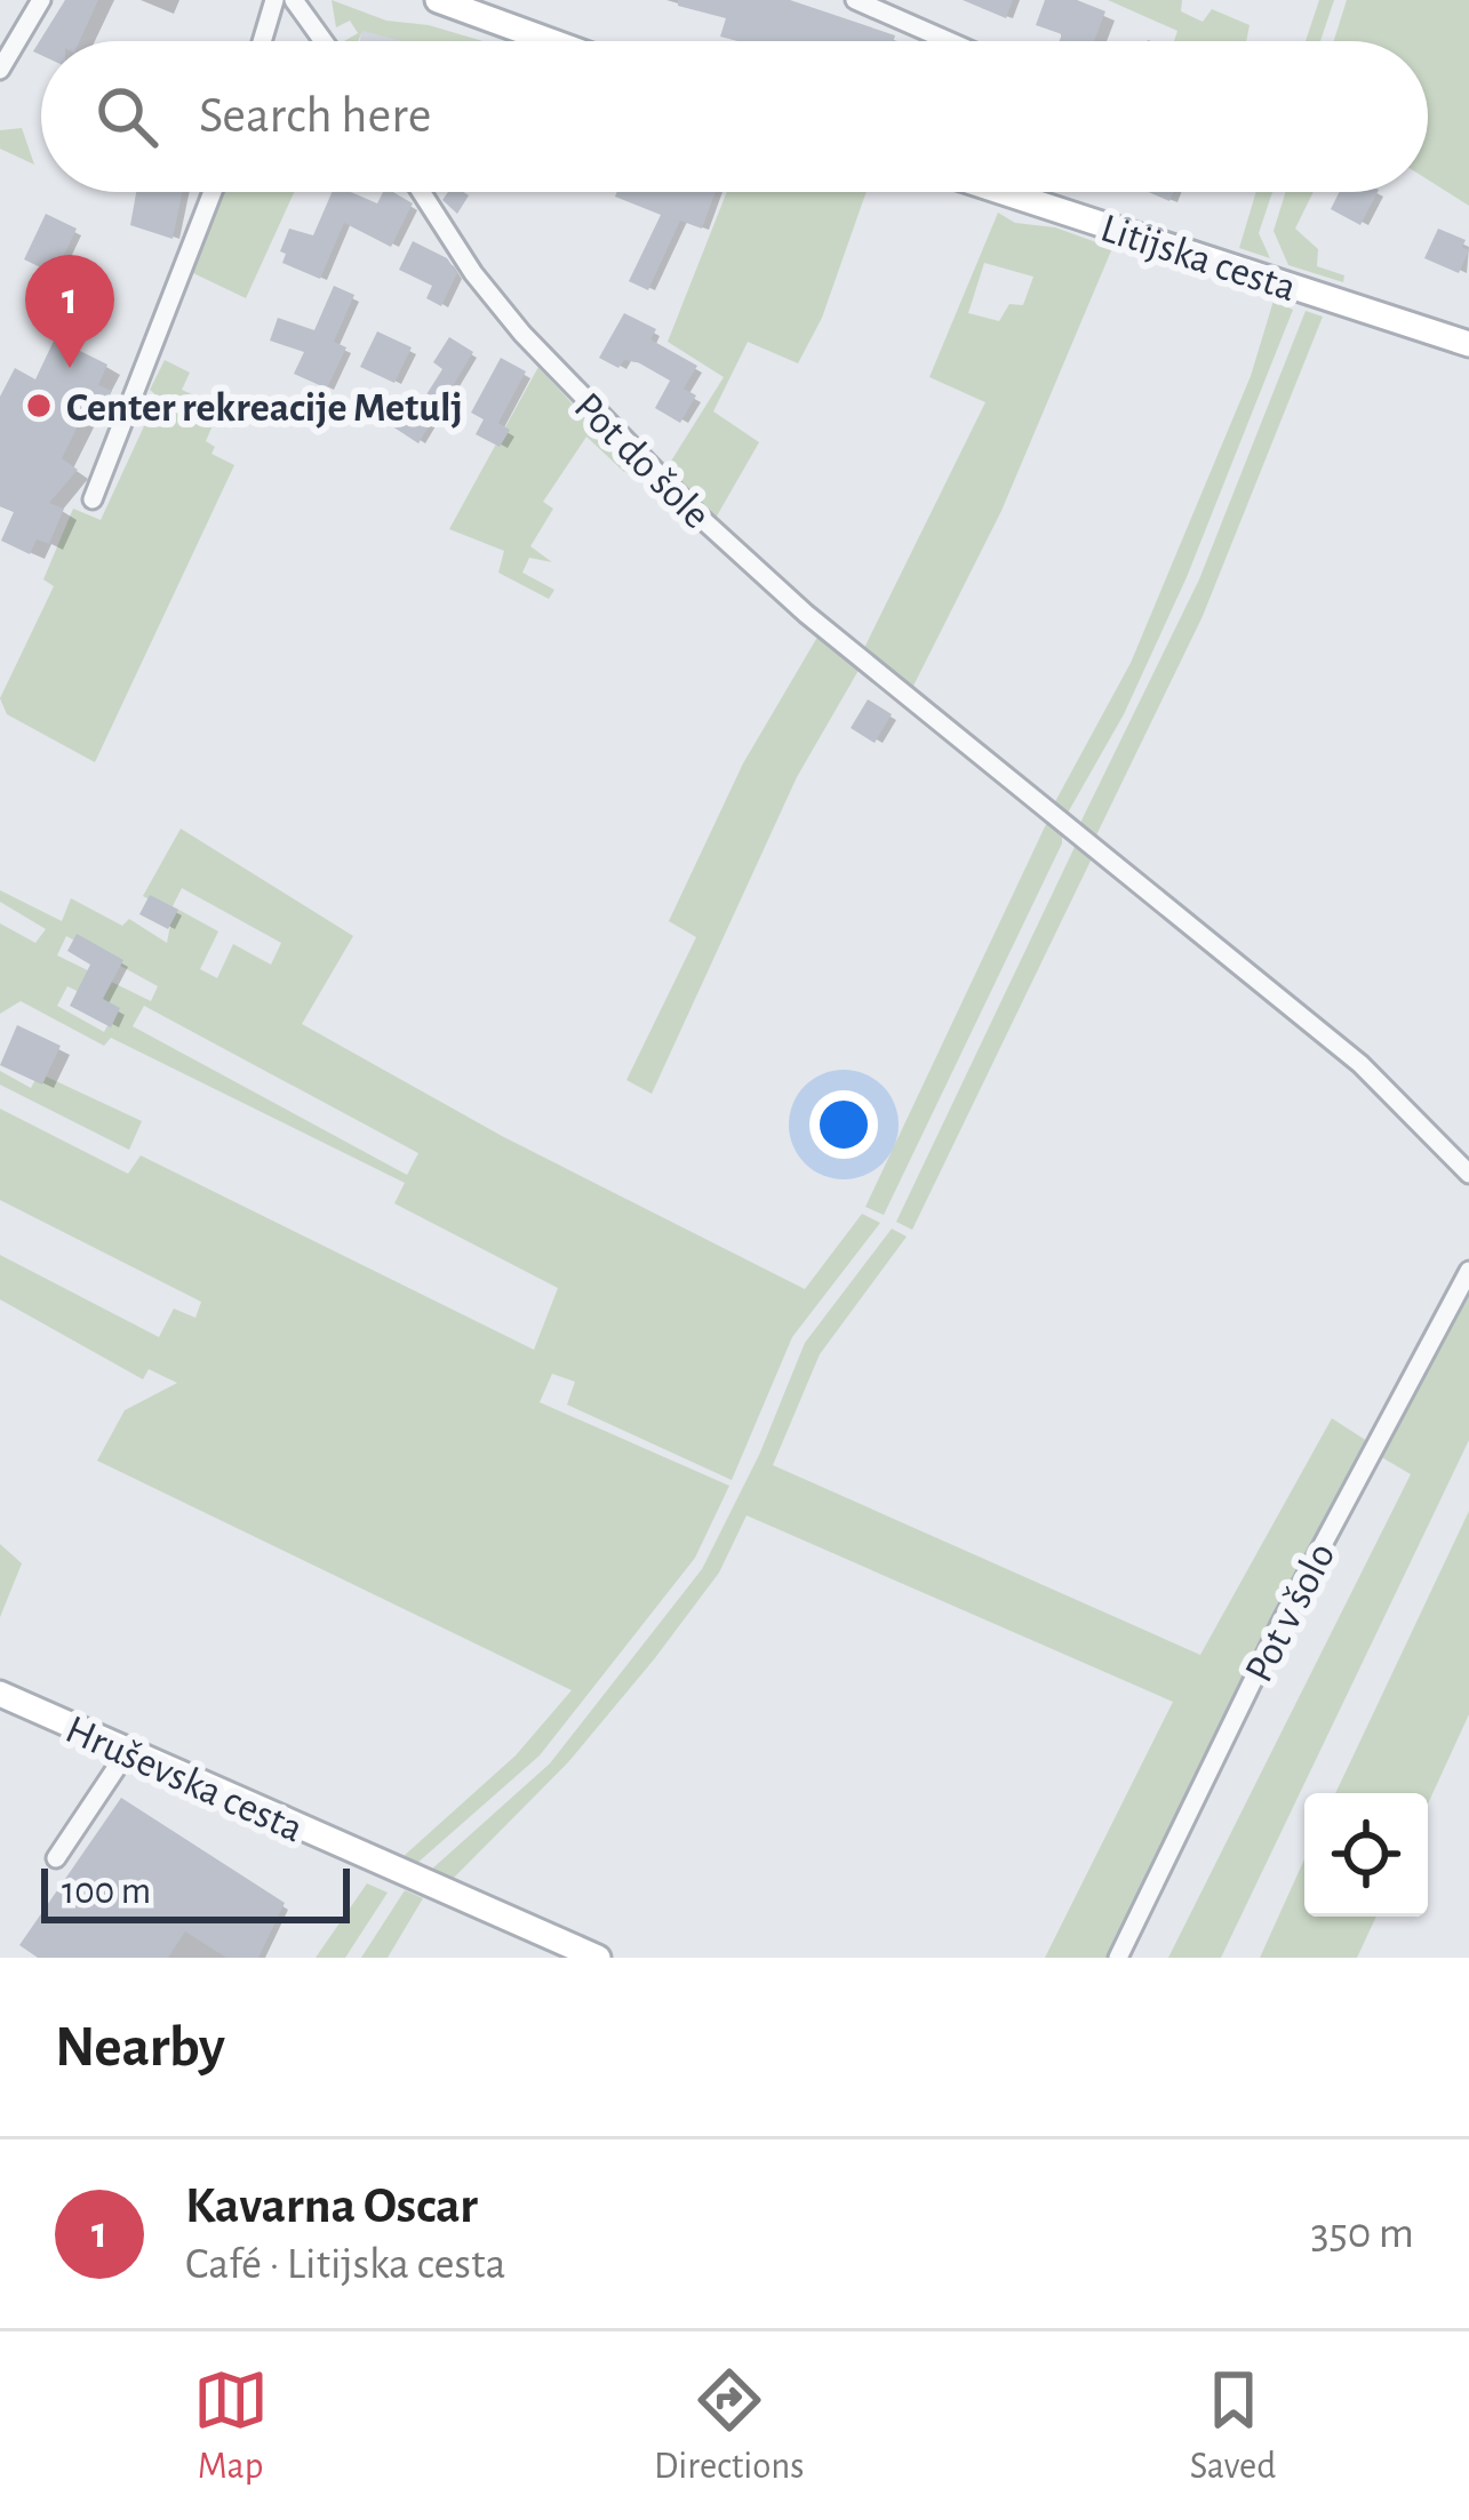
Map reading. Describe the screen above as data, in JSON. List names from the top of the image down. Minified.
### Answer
{"streets":{"main road":["Litijska cesta","Hruševska cesta"],"street":["Pot do šole","Pot v šolo"]},"places":["Center rekreacije Metulj"],"scale_bar":"100 m","page":{"search":"Search here","pins":"1","scale":"100 m","heading":"Nearby","list":[{"mark":"1","name":"Kavarna Oscar","note":"Café · Litijska cesta","value":"350 m"}],"nav":["Map","Directions","Saved"]}}
